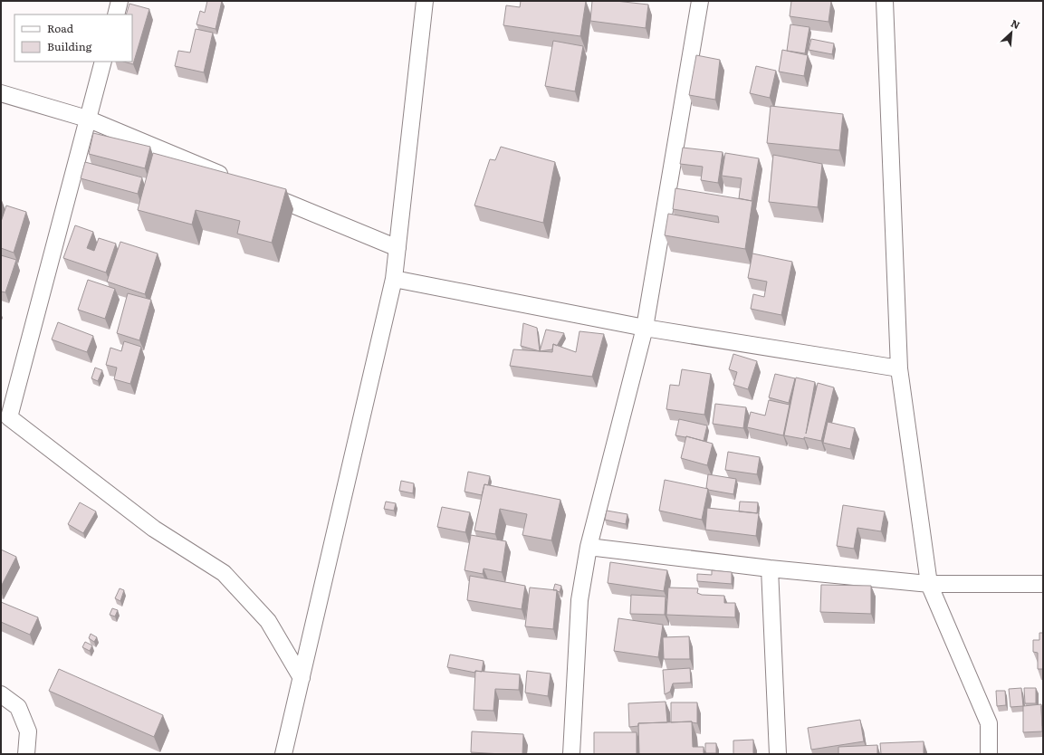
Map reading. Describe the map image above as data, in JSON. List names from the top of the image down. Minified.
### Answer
{"legend":["Road","Building"],"north":"top right"}
